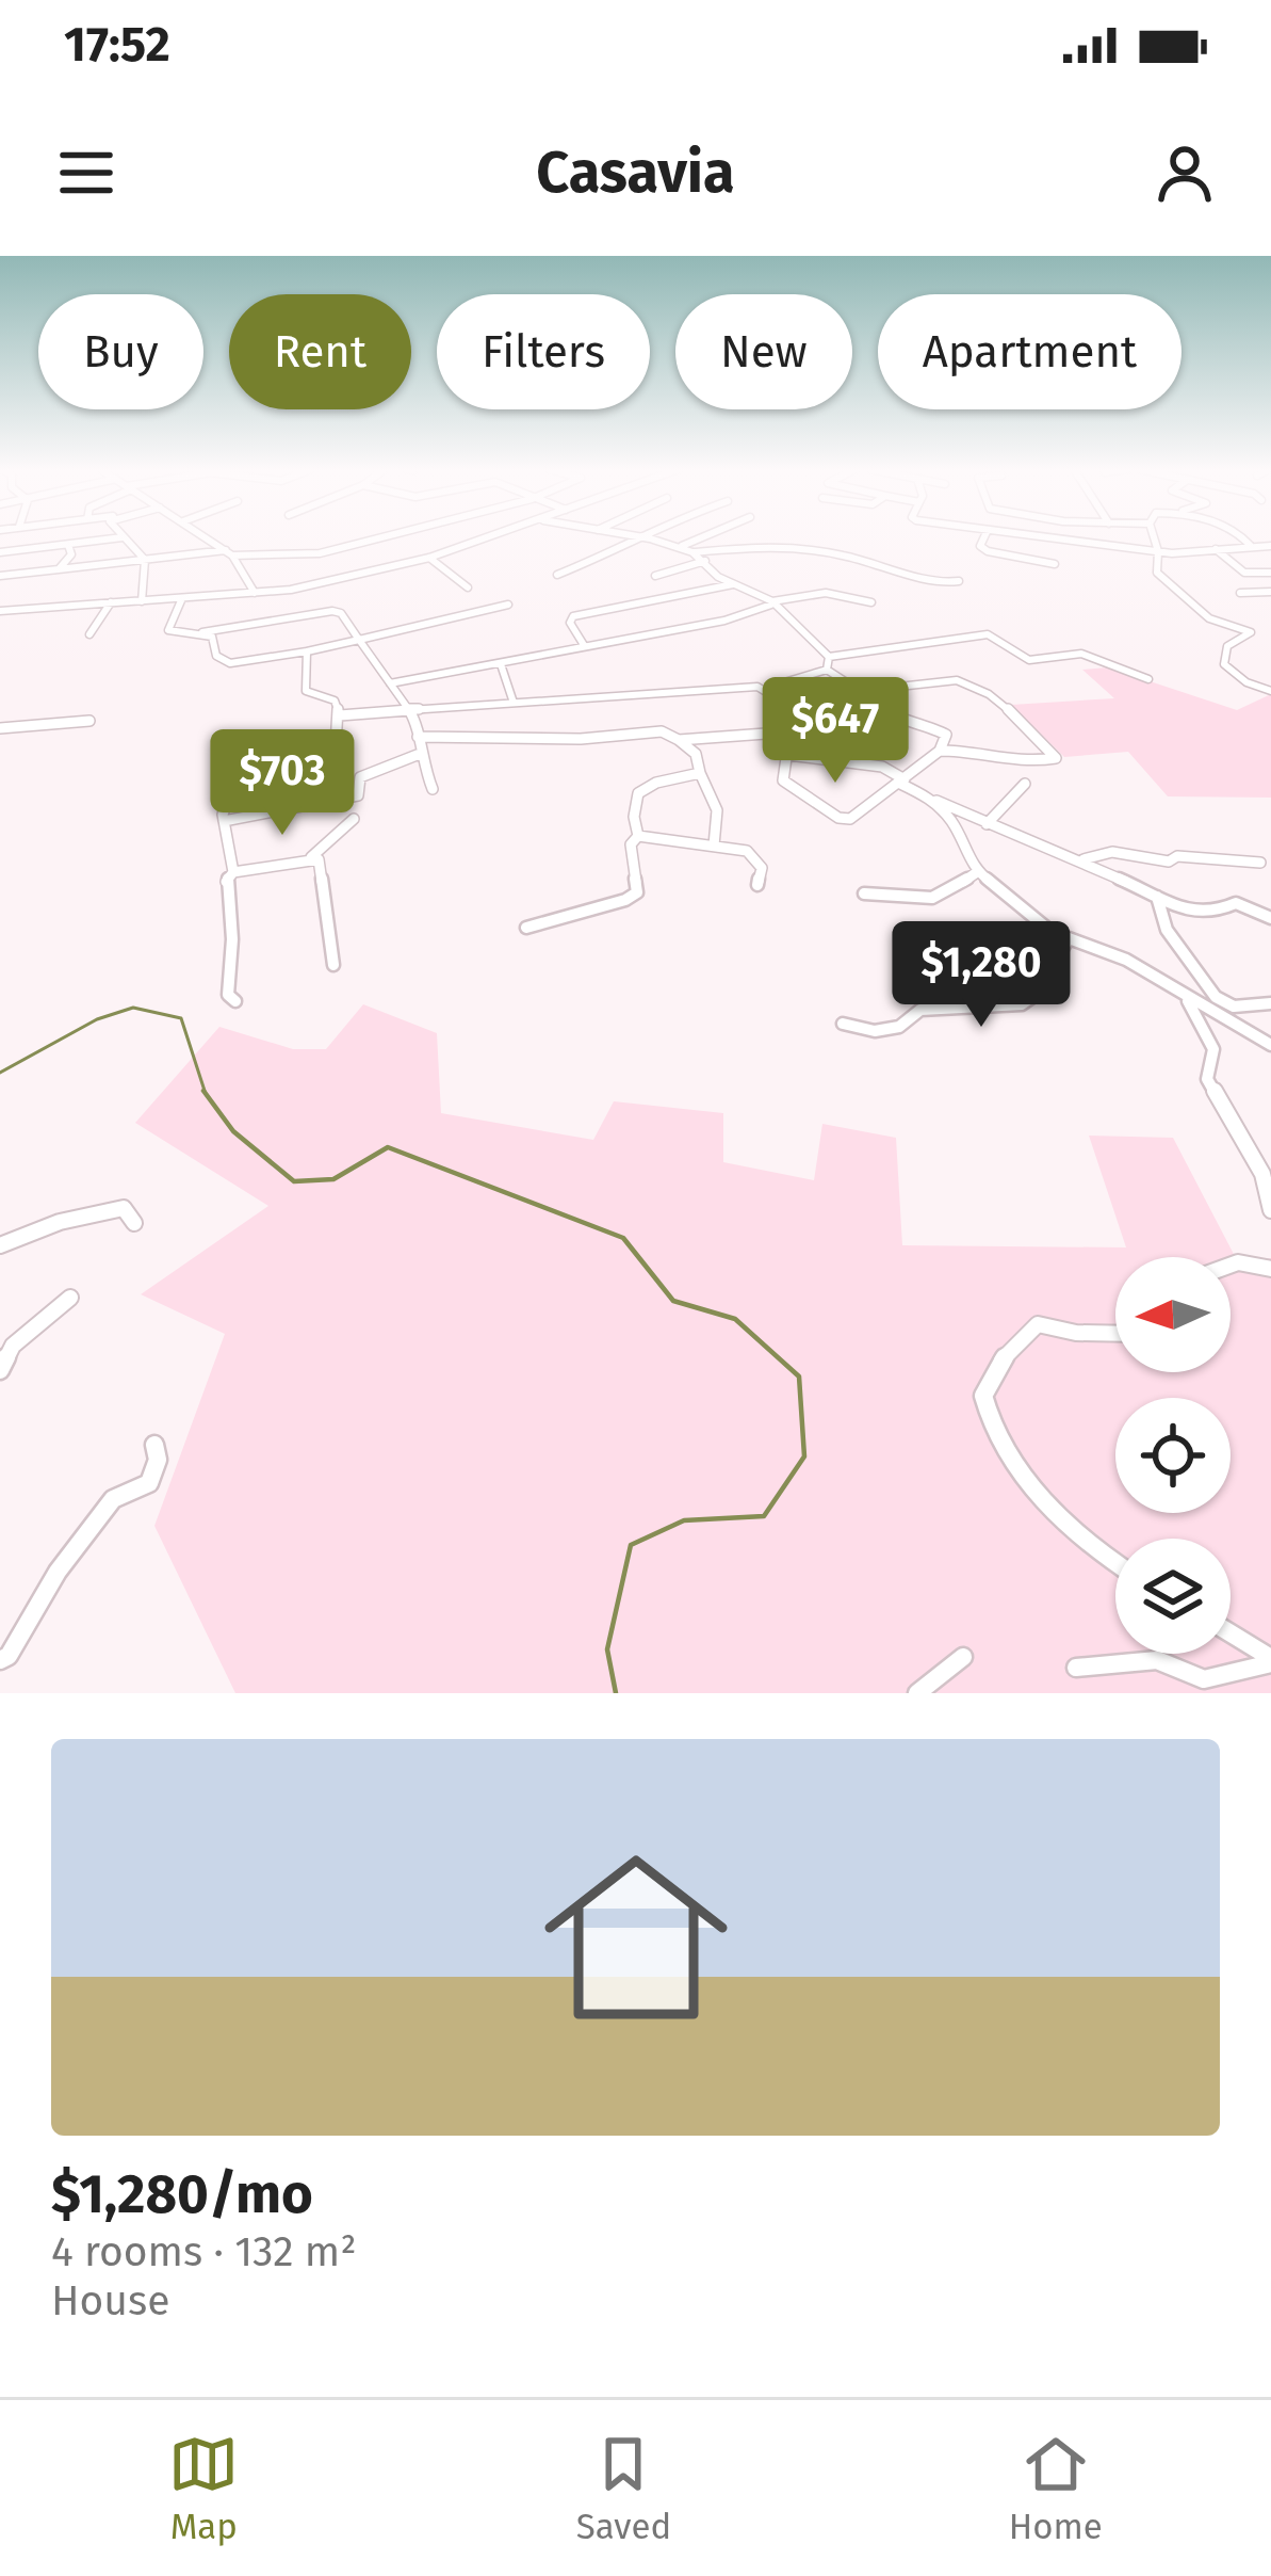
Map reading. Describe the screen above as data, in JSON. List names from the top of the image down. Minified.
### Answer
{"north":"left","page":{"status":"17:52","header":"Casavia","chip":["Buy","Rent","Filters","New","Apartment"],"price":["$647","$703","$1,280"],"list":[{"name":"$1,280/mo","note":"4 rooms · 132 m² · House"}],"tabs":["Map","Saved","Home"]}}
